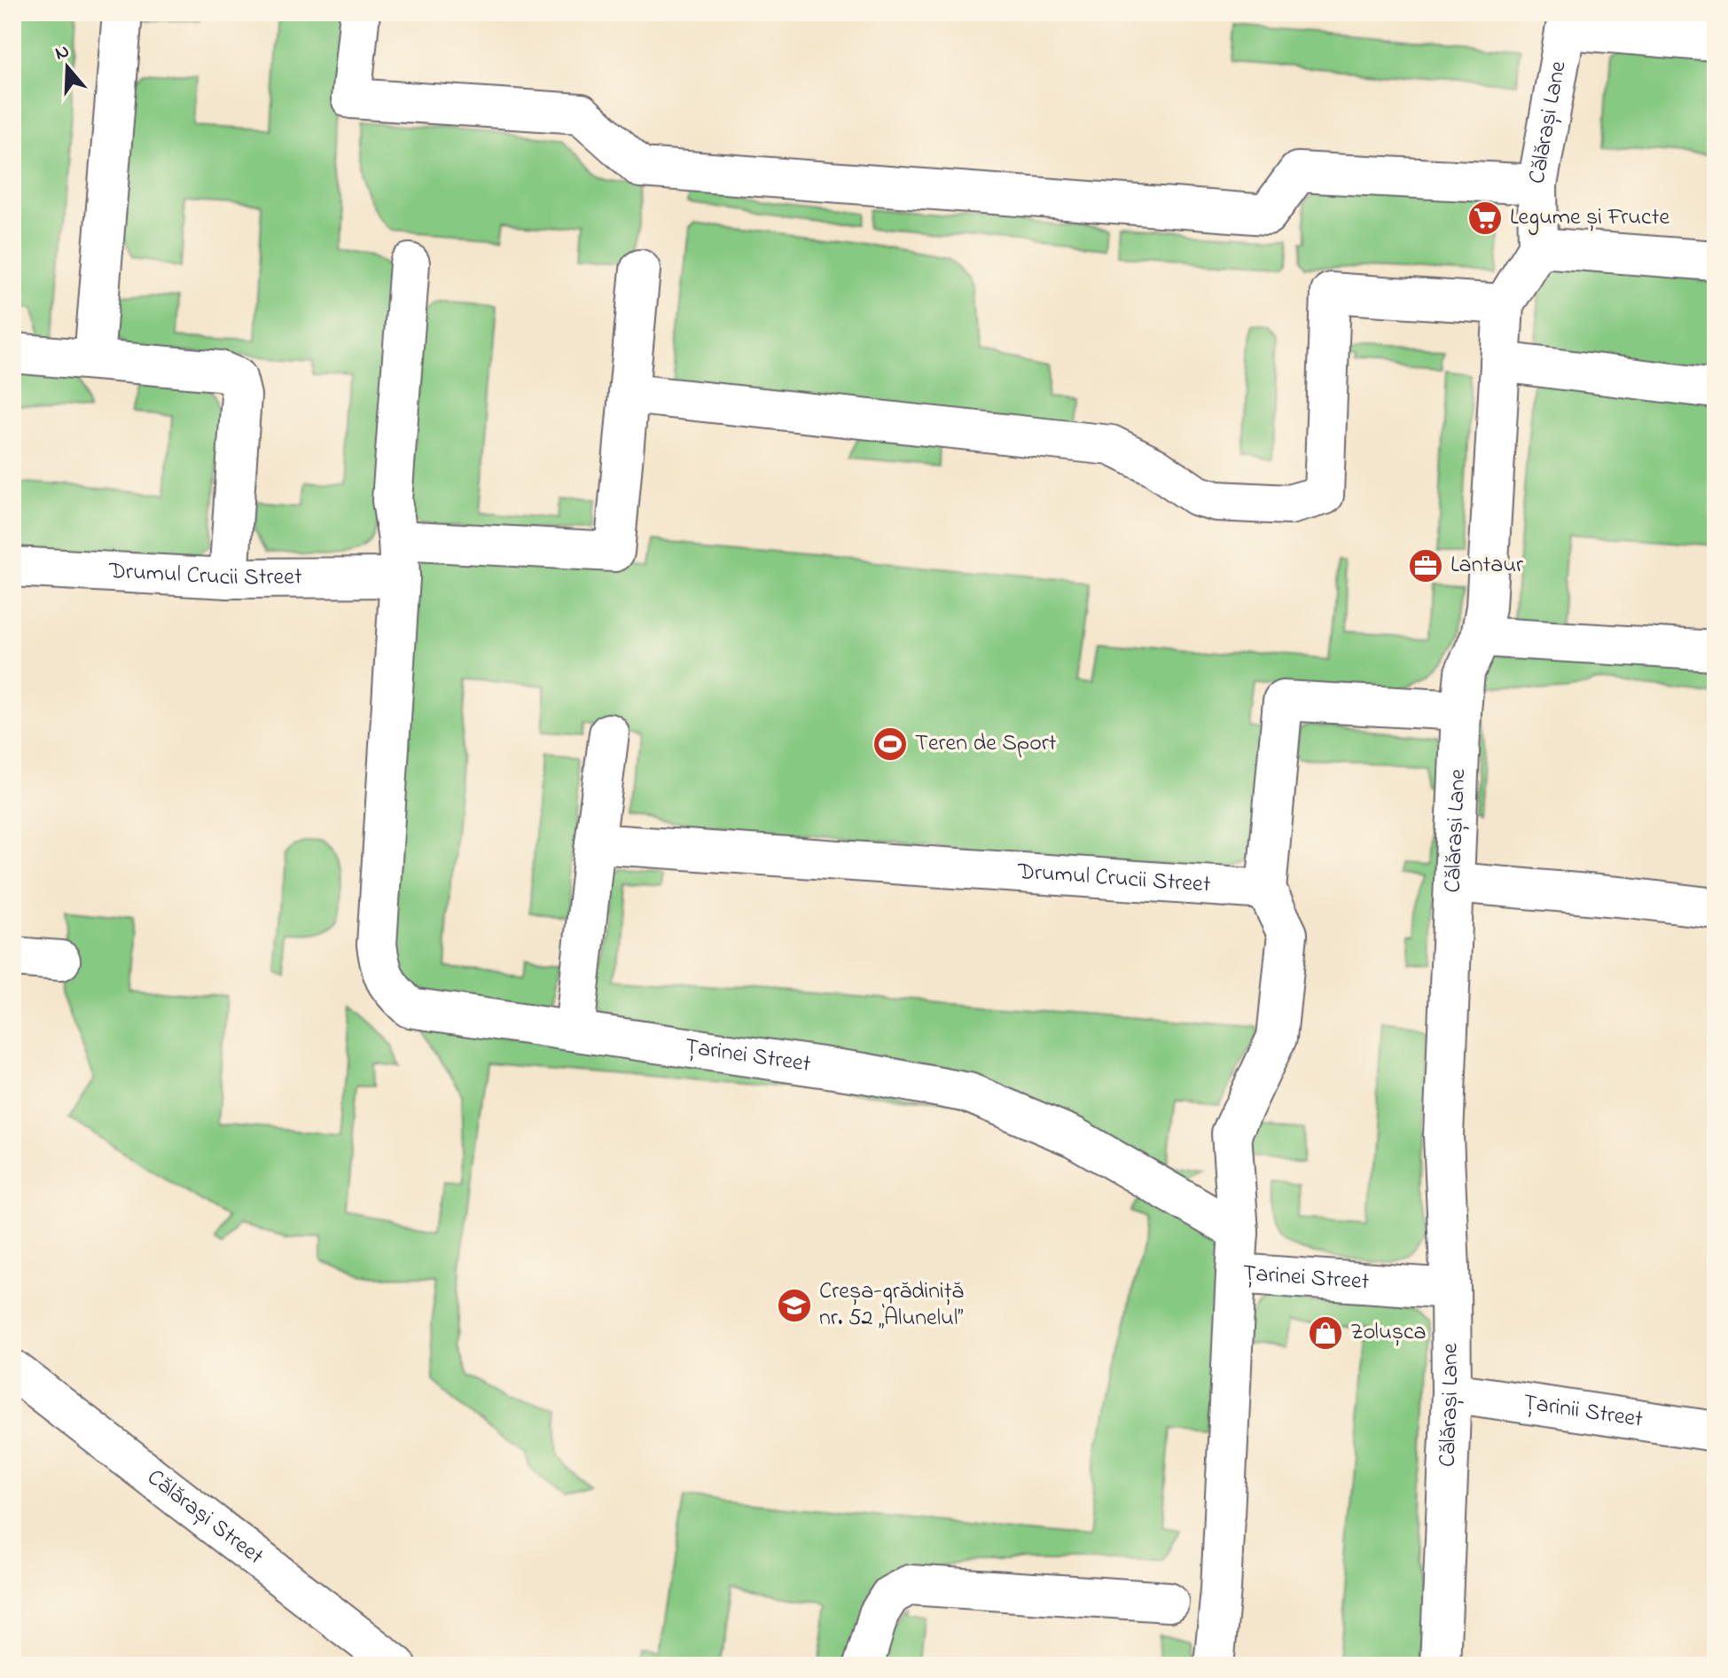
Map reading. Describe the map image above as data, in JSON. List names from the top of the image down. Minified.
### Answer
{"streets":{"street":["Călărași Lane","Drumul Crucii Street","Țarinei Street","Țarinii Street","Călărași Street"]},"crossings":[["Călărași Lane","Țarinei Street"],["Călărași Lane","Țarinii Street"],["Drumul Crucii Street","Țarinei Street"]],"places":{"supermarket":["Legume și Fructe"],"office":["Lantaur"],"sports":["Teren de Sport"],"school or university":["Creșa-grădiniță nr. 52 „Alunelul”"],"shop":["Zolușca"]},"north":"top"}
